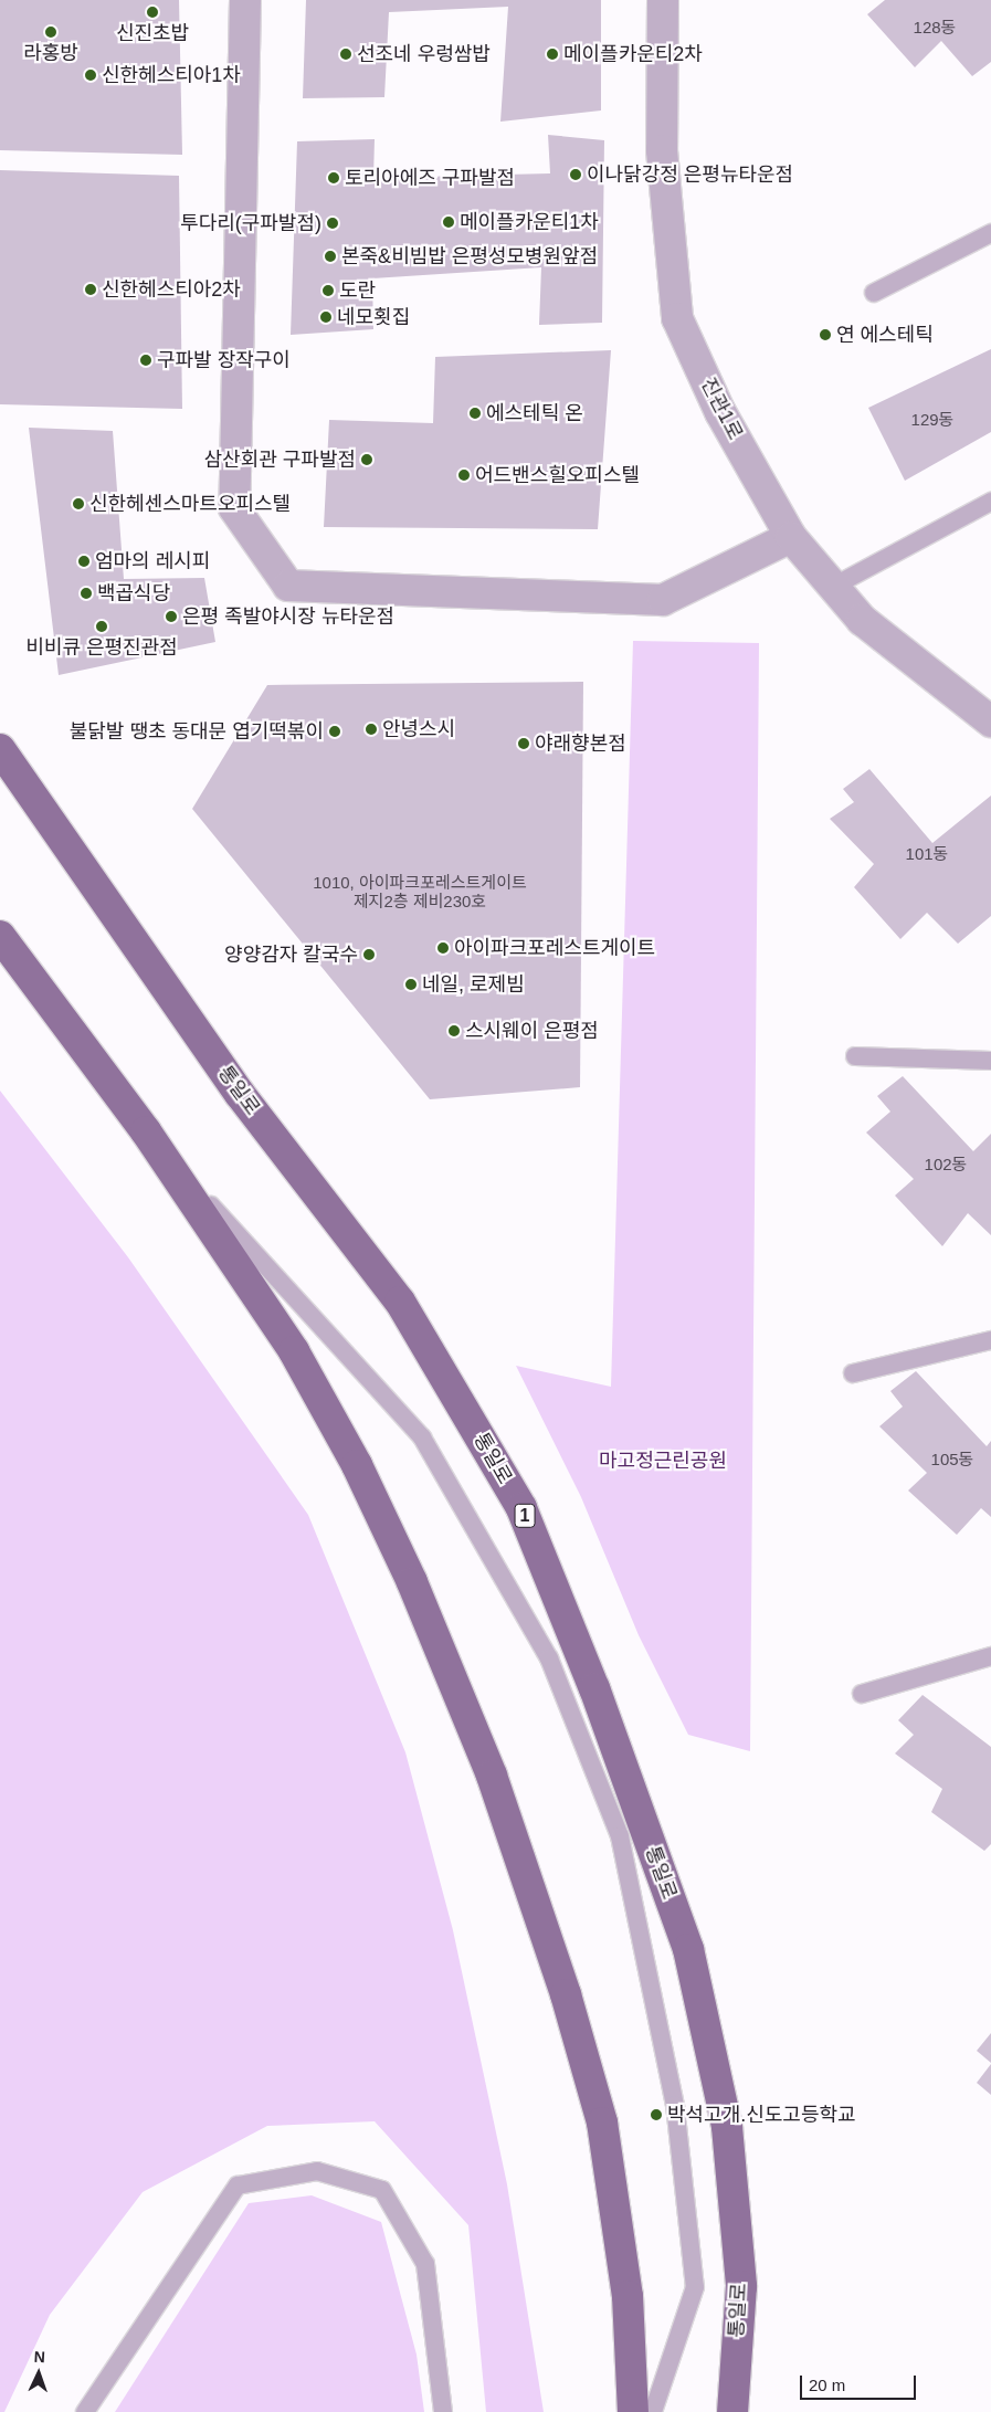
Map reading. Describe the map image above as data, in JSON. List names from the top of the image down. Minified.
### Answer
{"streets":{"main road":["통일로","1"],"street":["진관1로"]},"parks":["마고정근린공원"],"places":["신진초밥","라홍방","선조네 우렁쌈밥","메이플카운티2차","신한헤스티아1차","이나닭강정 은평뉴타운점","토리아에즈 구파발점","메이플카운티1차","투다리(구파발점)","본죽&비빔밥 은평성모병원앞점","신한헤스티아2차","도란","네모횟집","연 에스테틱","구파발 장작구이","에스테틱 온","삼산회관 구파발점","어드밴스힐오피스텔","신한헤센스마트오피스텔","엄마의 레시피","백곱식당","은평 족발야시장 뉴타운점","비비큐 은평진관점","안녕스시","불닭발 땡초 동대문 엽기떡볶이","야래향본점","아이파크포레스트게이트","양양감자 칼국수","네일, 로제빔","스시웨이 은평점","박석고개.신도고등학교"],"house_numbers":["128동","129동","101동","1010, 아이파크포레스트게이트 제지2층 제비230호","102동","105동"],"scale_bar":"20 m","north":"top"}
